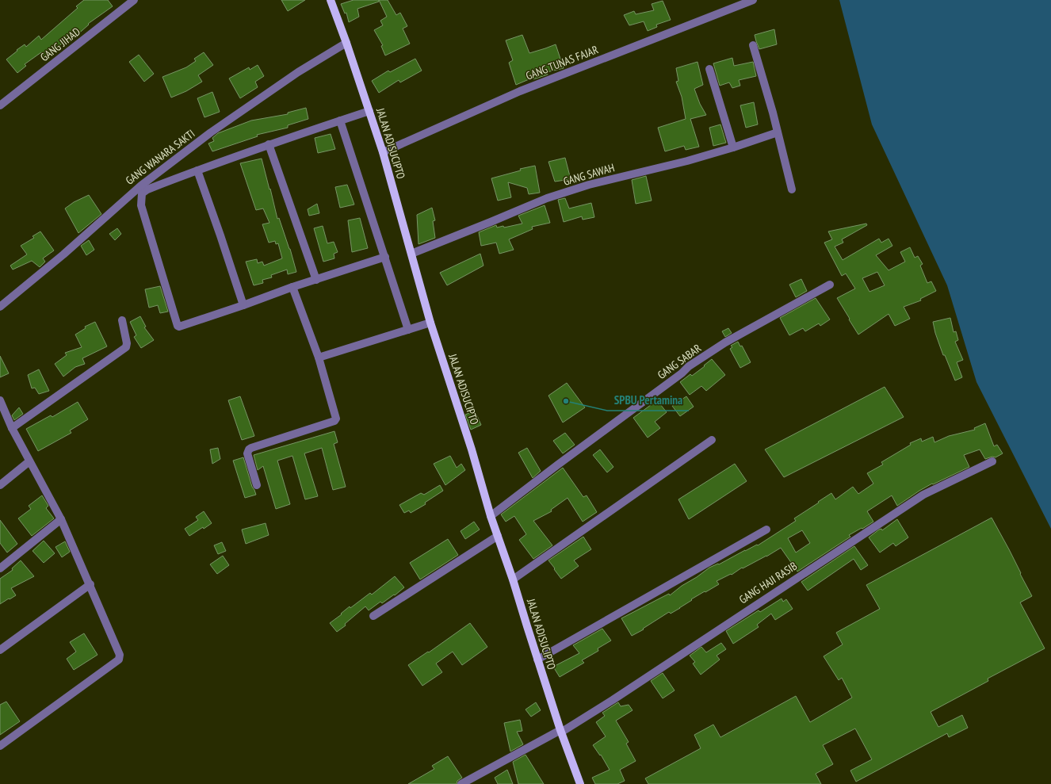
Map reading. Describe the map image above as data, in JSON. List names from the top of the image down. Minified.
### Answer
{"streets":{"main road":["JALAN ADISUCIPTO"],"street":["GANG JIHAD","GANG TUNAS FAJAR","GANG WANARA SAKTI","GANG SAWAH","GANG SABAR","GANG HAJI RASIB"]},"crossings":[["GANG TUNAS FAJAR","JALAN ADISUCIPTO"],["JALAN ADISUCIPTO","GANG WANARA SAKTI"],["JALAN ADISUCIPTO","GANG SAWAH"],["JALAN ADISUCIPTO","GANG SABAR"],["JALAN ADISUCIPTO","GANG HAJI RASIB"]],"places":["SPBU Pertamina"]}
